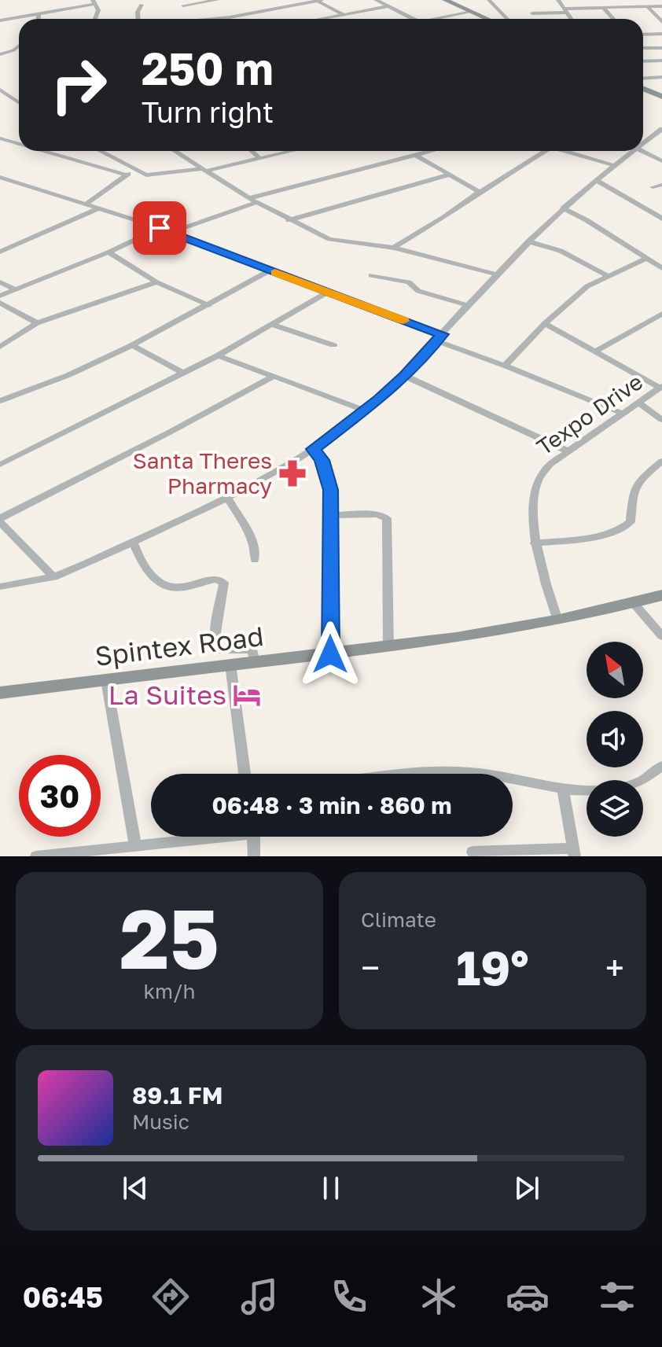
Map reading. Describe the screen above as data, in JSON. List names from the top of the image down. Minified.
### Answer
{"streets":{"main road":["Spintex Road"],"street":["Texpo Drive"]},"crossings":[["Texpo Drive","Spintex Road"]],"places":{"pharmacy":["Santa Theres Pharmacy"],"hotel":["La Suites"]},"north":"top left","page":{"turn":["250 m","Turn right"],"limit":"30","trip":"06:48 · 3 min · 860 m","tile":[["25","km/h"],"Climate"],"heat":["−","19°","+"],"song":["89.1 FM","Music"],"tabs":"06:45"}}
